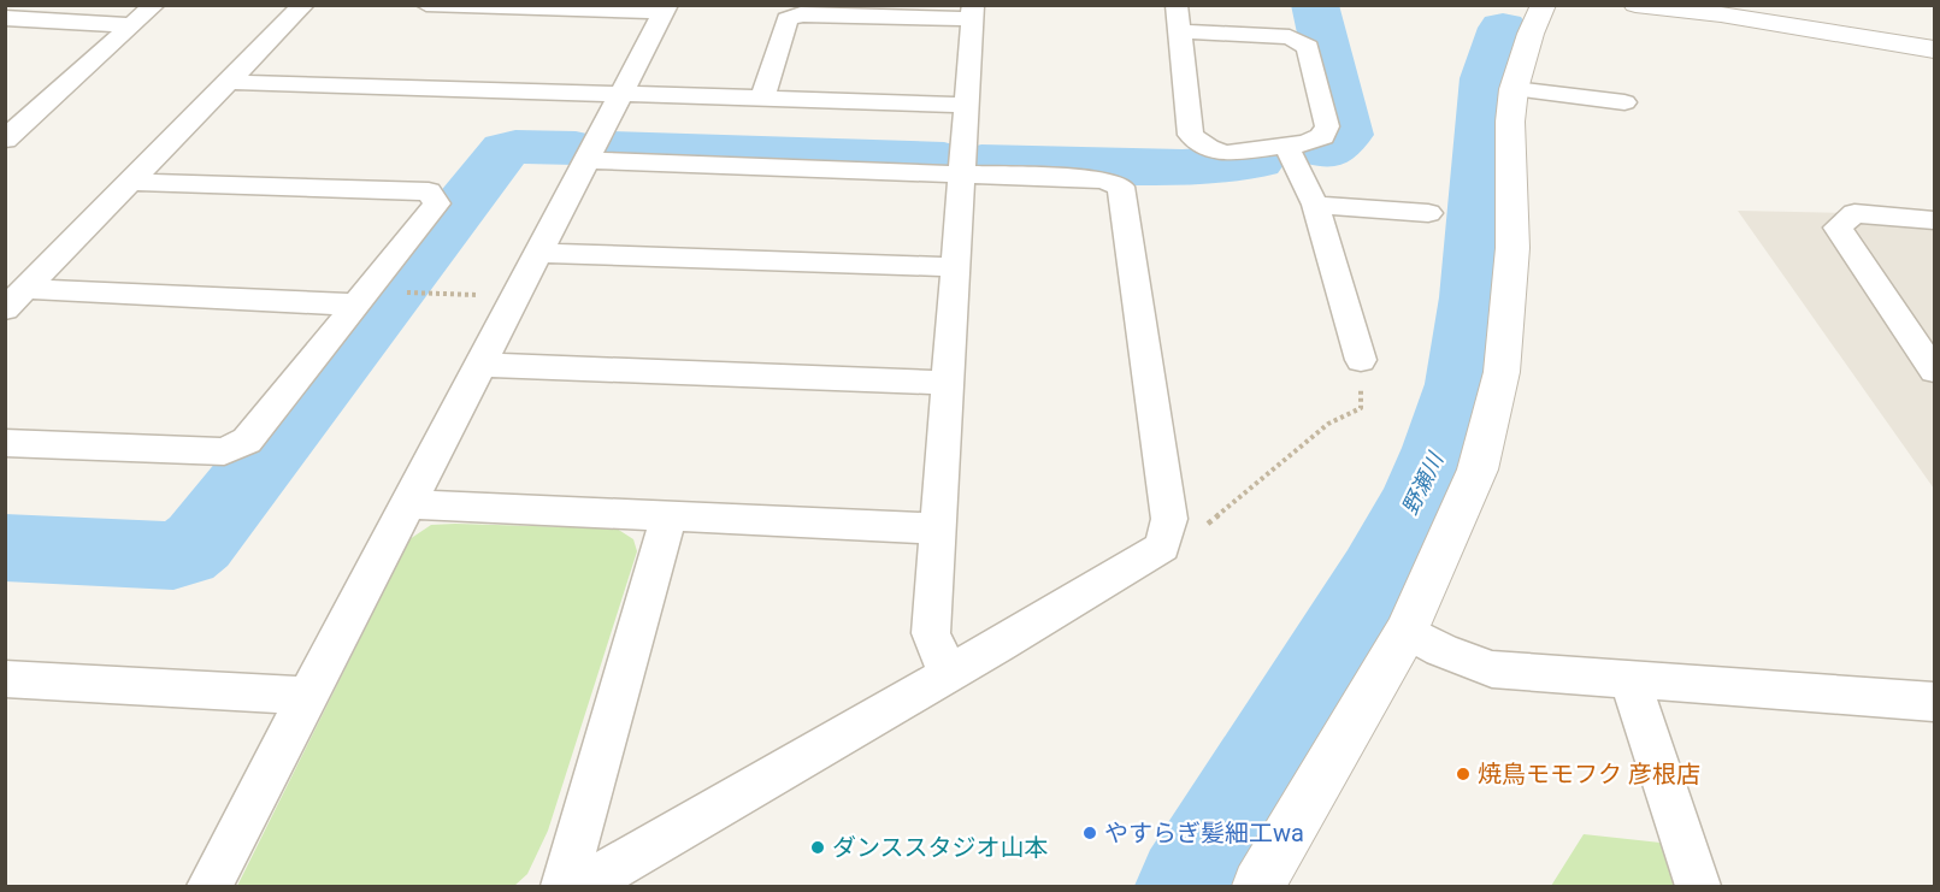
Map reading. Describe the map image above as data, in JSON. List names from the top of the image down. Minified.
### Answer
{"water":["野瀬川"],"places":["焼鳥モモフク 彦根店","やすらぎ髪細工wa","ダンススタジオ山本"]}
